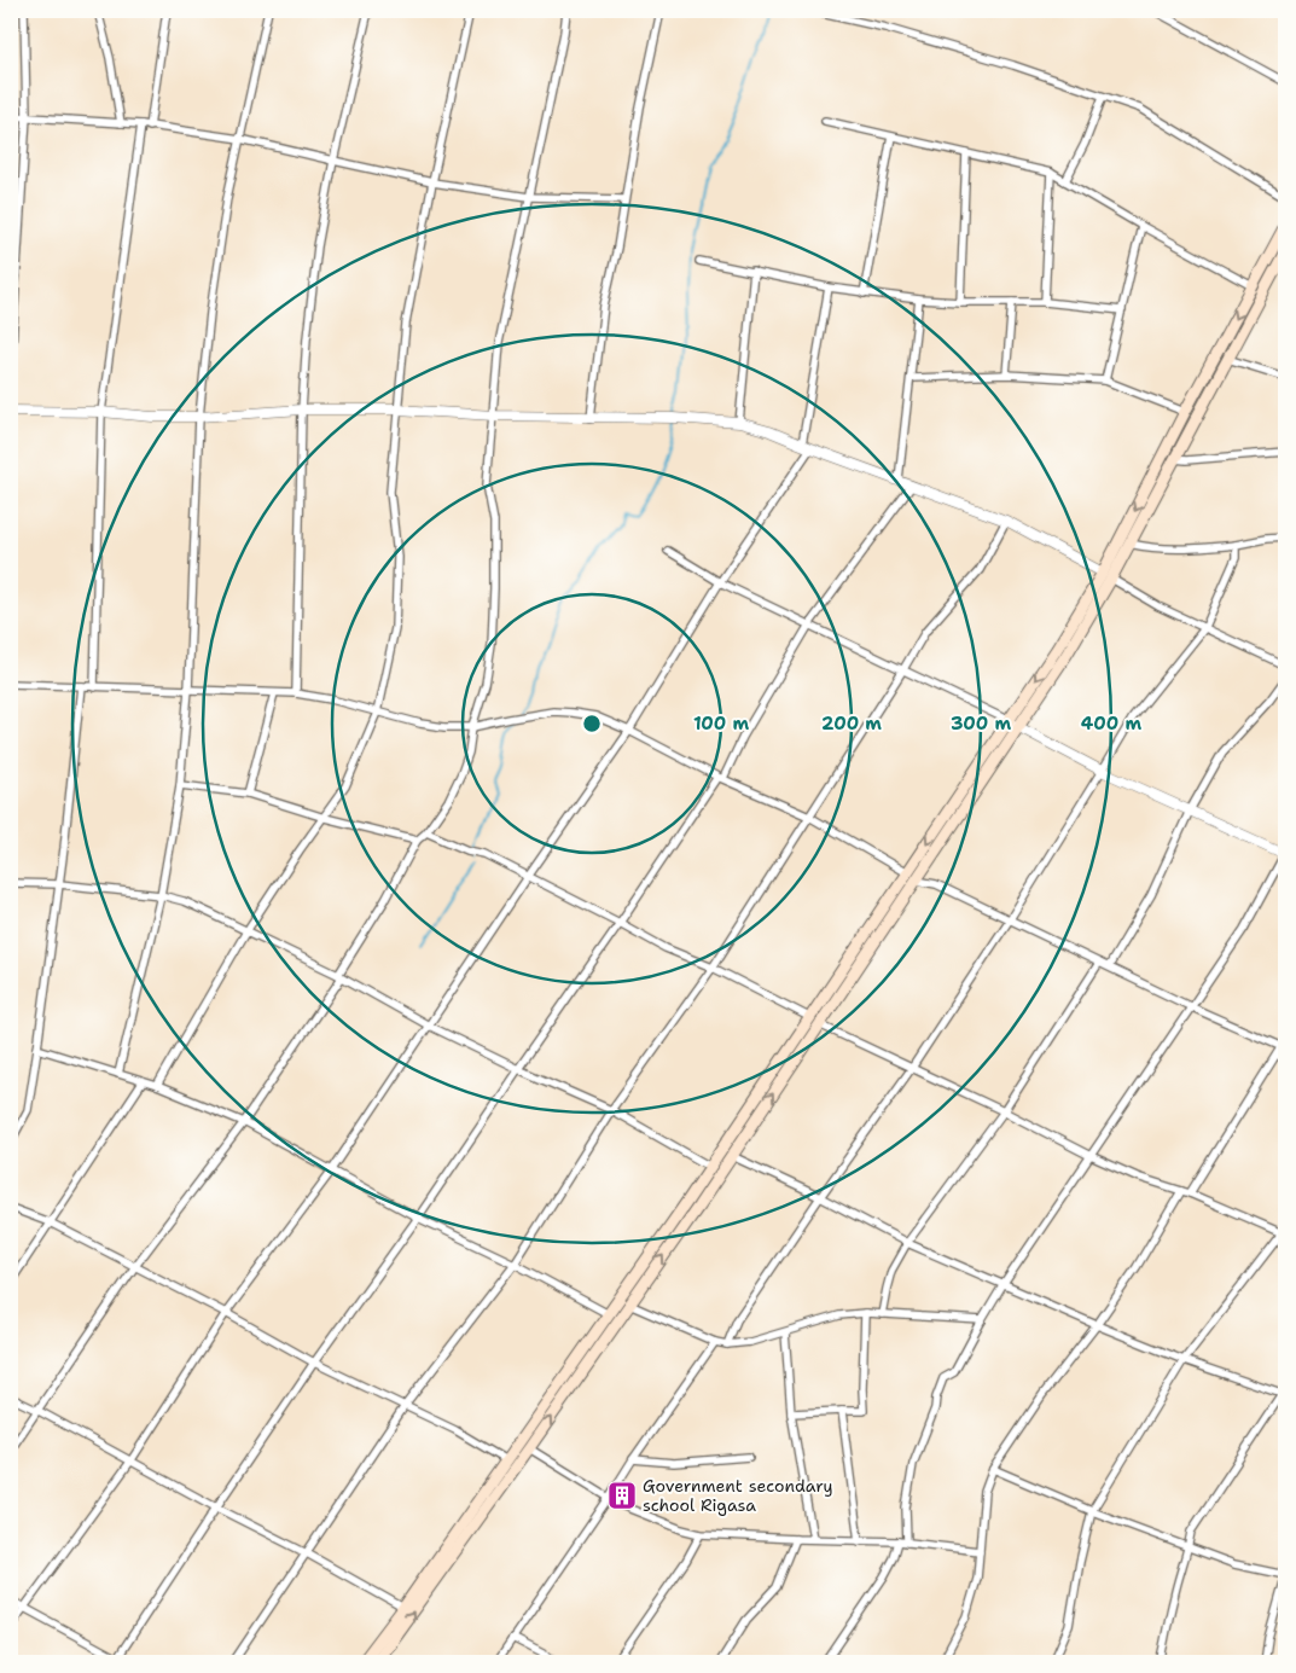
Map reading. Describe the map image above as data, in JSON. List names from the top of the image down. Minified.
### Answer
{"places":{"building":["Government secondary school Rigasa"]},"rings":["100 m","200 m","300 m","400 m"]}
